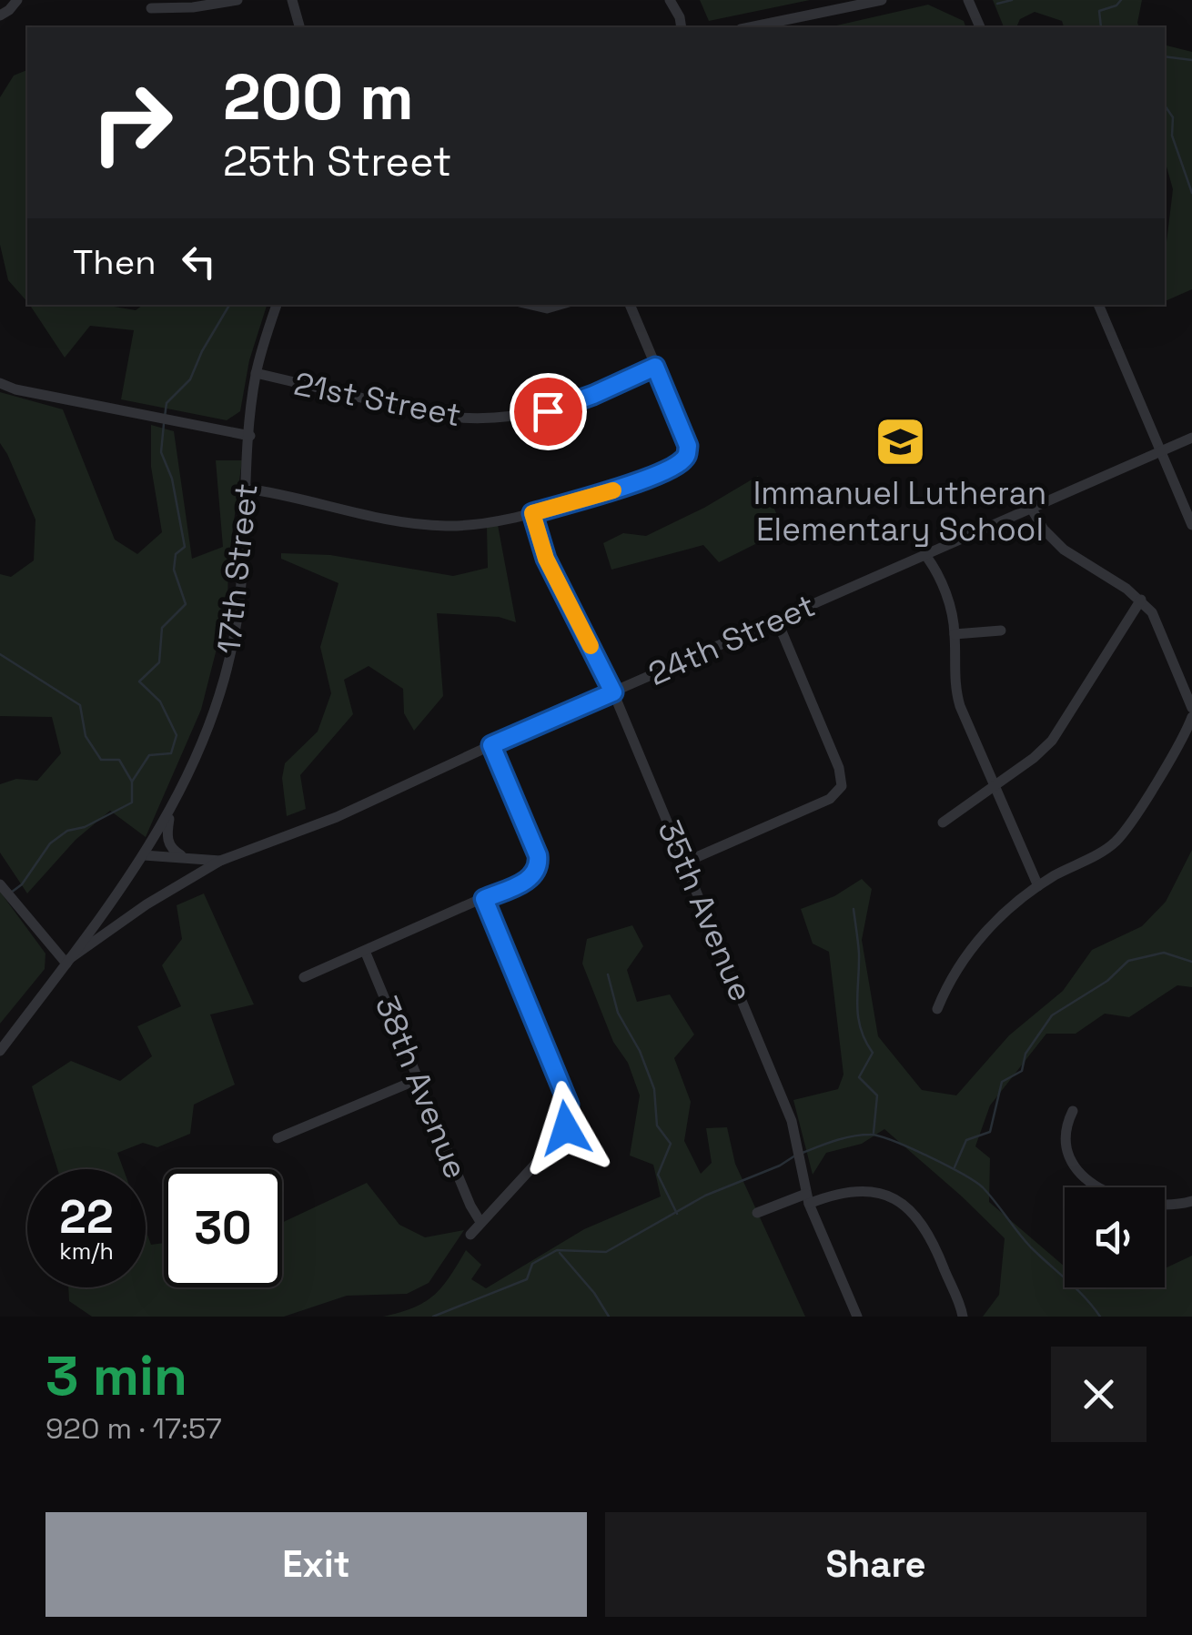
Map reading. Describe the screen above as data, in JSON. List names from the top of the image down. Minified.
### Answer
{"streets":{"street":["21st Street","17th Street","24th Street","35th Avenue","38th Avenue"]},"crossings":[["21st Street","17th Street"],["17th Street","24th Street"],["24th Street","35th Avenue"]],"places":{"school or university":["Immanuel Lutheran Elementary School"]},"page":{"turn":["200 m","25th Street"],"then":"Then","speed":"22 km/h","limit":"30","heading":["3 min","920 m · 17:57"],"buttons":["Exit","Share"]}}
